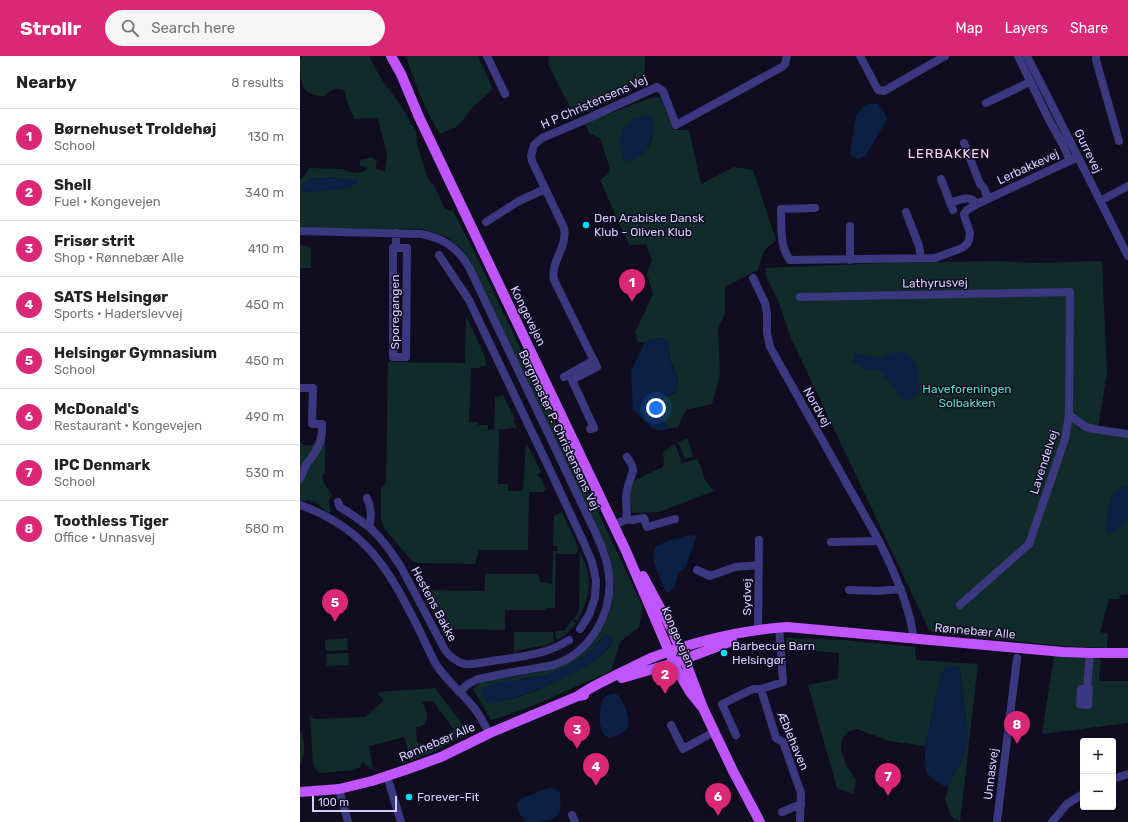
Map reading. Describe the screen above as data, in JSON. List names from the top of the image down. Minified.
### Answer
{"streets":{"main road":["Kongevejen","Rønnebær Alle"],"street":["H P Christensens Vej","Gurrevej","Lerbakkevej","Lathyrusvej","Sporegangen","Nordvej","Borgmester P. Christensens Vej","Lavendelvej","Sydvej","Hestens Bakke","Æblehaven","Unnasvej"]},"crossings":[["Gurrevej","Lerbakkevej"],["Lathyrusvej","Lavendelvej"],["Sporegangen","Borgmester P. Christensens Vej"],["Kongevejen","Rønnebær Alle"],["Nordvej","Rønnebær Alle"],["Sydvej","Rønnebær Alle"]],"districts":["LERBAKKEN"],"parks":["Haveforeningen Solbakken"],"places":["Den Arabiske Dansk Klub - Oliven Klub","Barbecue Barn Helsingør","Forever-Fit"],"scale_bar":"100 m","page":{"header":"Strollr","search":"Search here","nav":["Map","Layers","Share"],"heading":["Nearby","8 results"],"list":[{"mark":"1","name":"Børnehuset Troldehøj","note":"School","value":"130 m"},{"mark":"2","name":"Shell","note":"Fuel · Kongevejen","value":"340 m"},{"mark":"3","name":"Frisør strit","note":"Shop · Rønnebær Alle","value":"410 m"},{"mark":"4","name":"SATS Helsingør","note":"Sports · Haderslevvej","value":"450 m"},{"mark":"5","name":"Helsingør Gymnasium","note":"School","value":"450 m"},{"mark":"6","name":"McDonald's","note":"Restaurant · Kongevejen","value":"490 m"},{"mark":"7","name":"IPC Denmark","note":"School","value":"530 m"},{"mark":"8","name":"Toothless Tiger","note":"Office · Unnasvej","value":"580 m"}],"pins":["1","5","2","8","3","4","7","6"],"map_buttons":["+","−"],"scale":"100 m"}}
